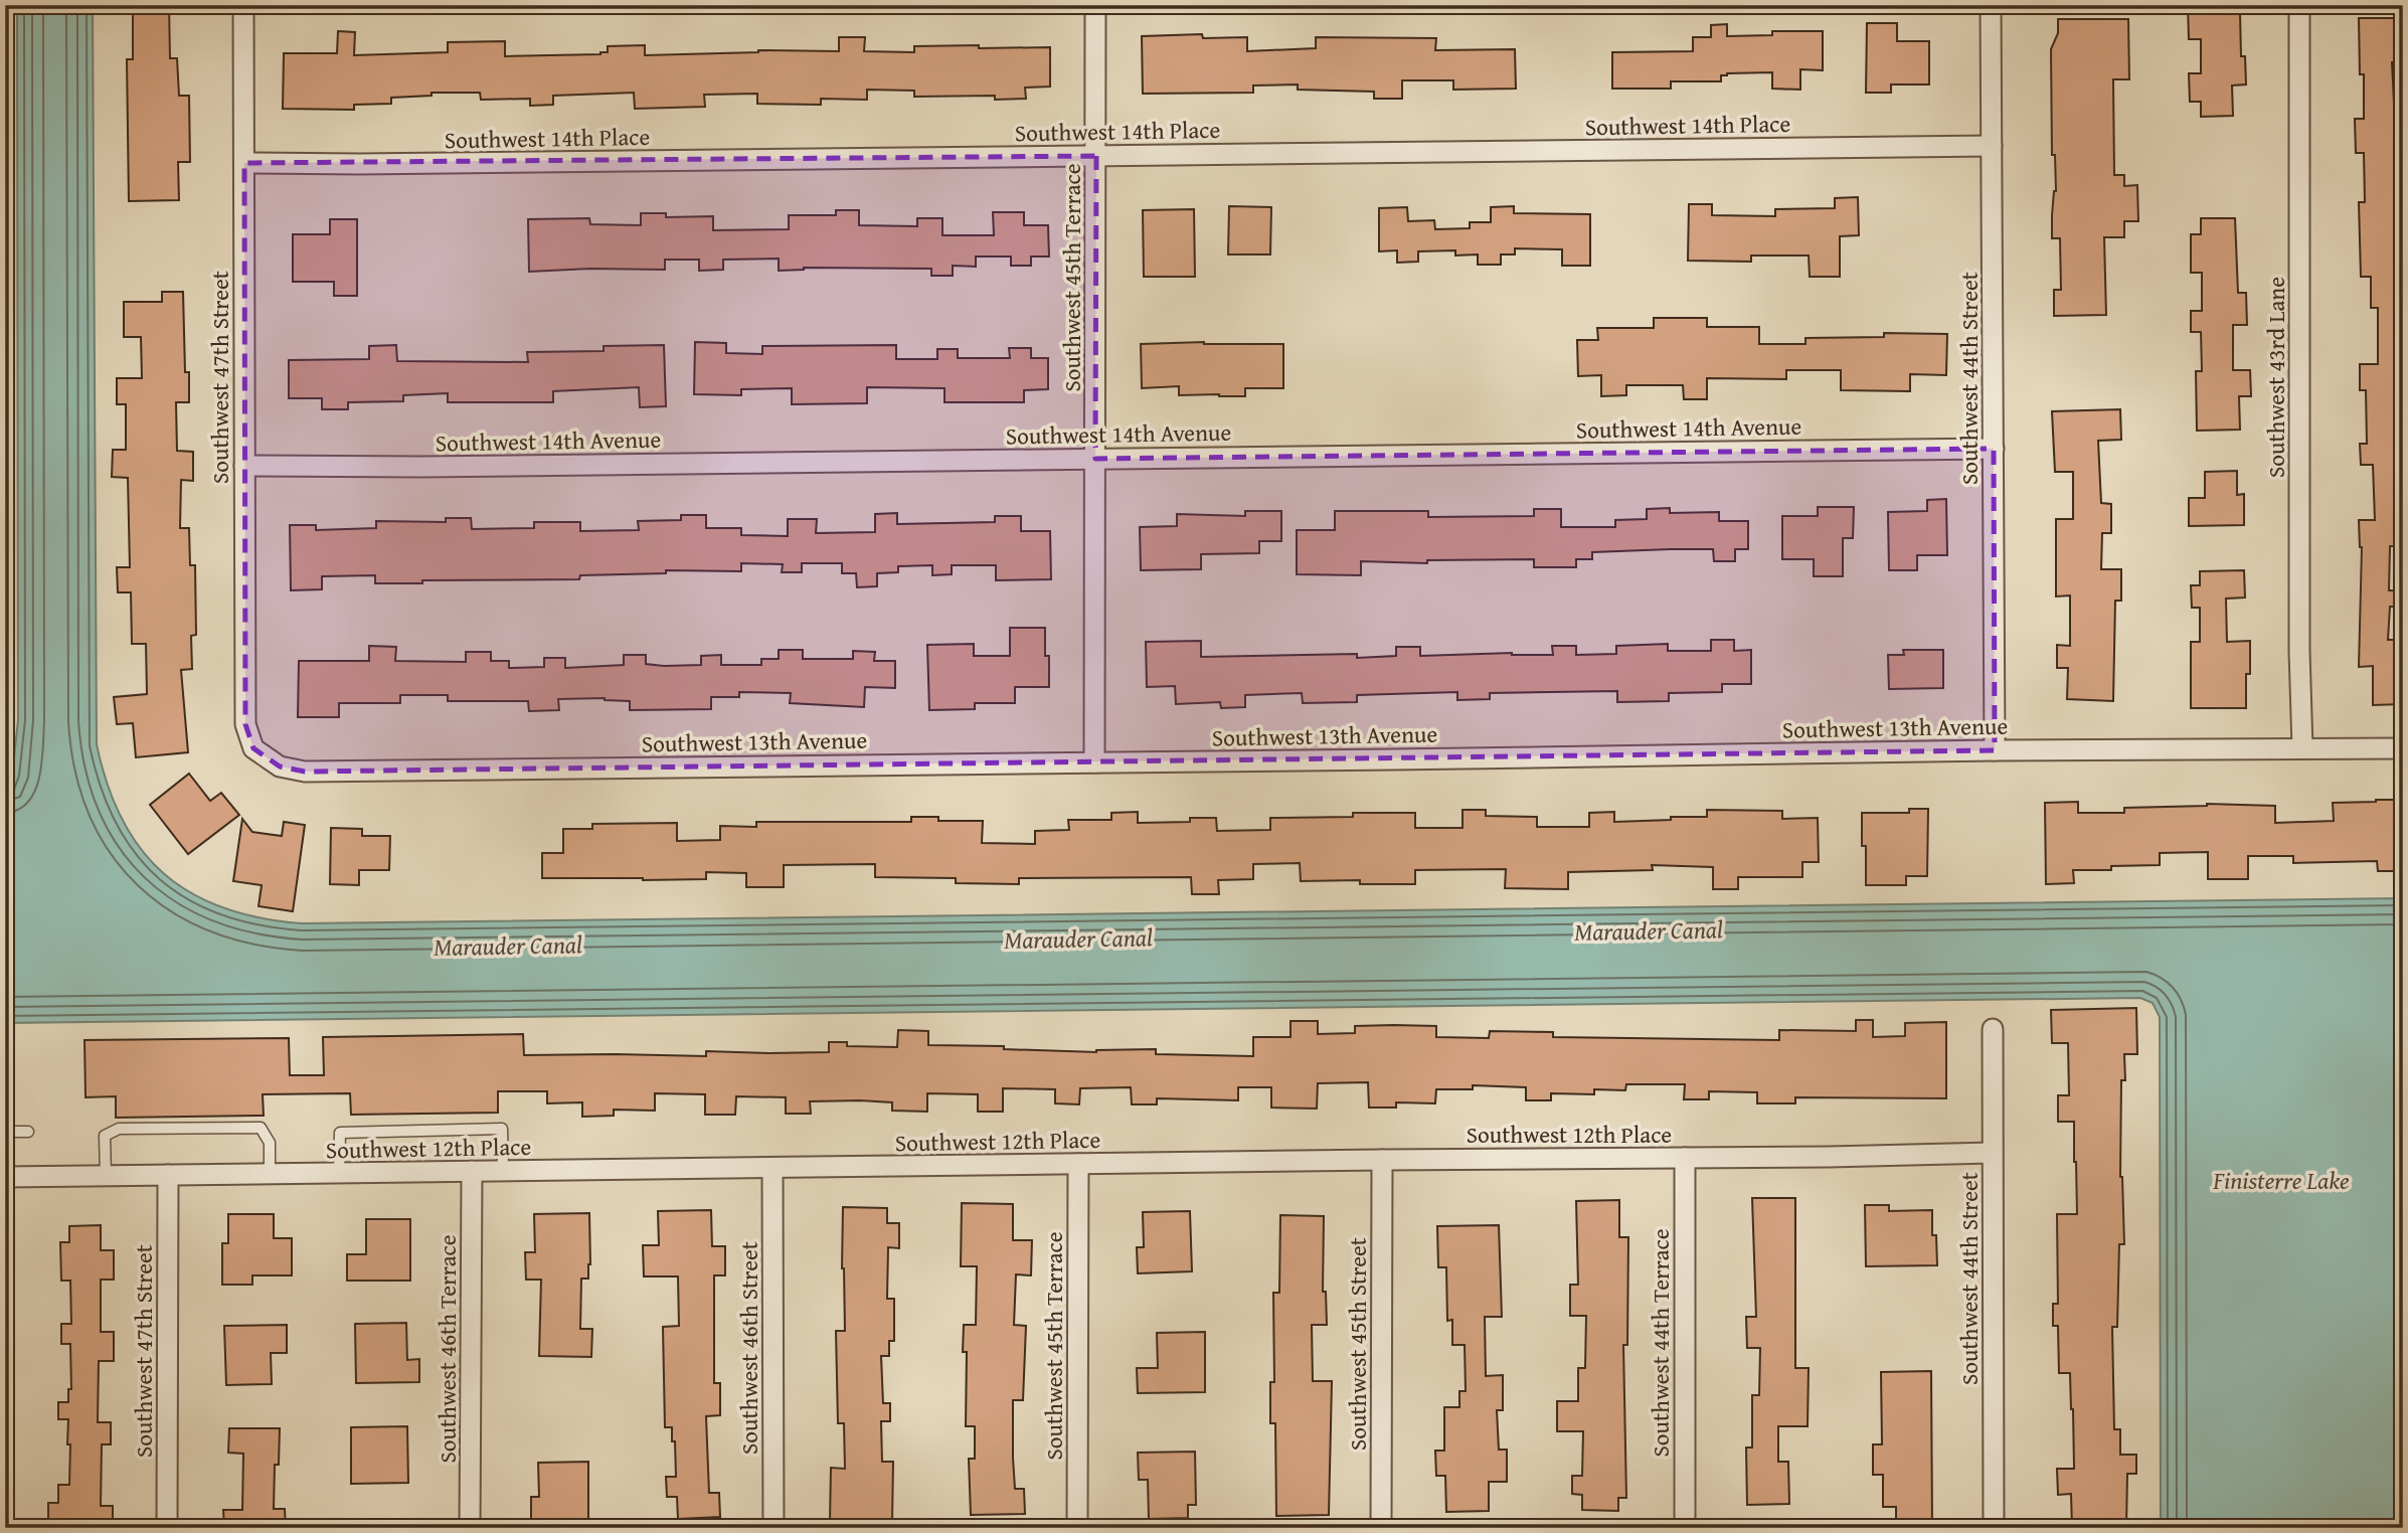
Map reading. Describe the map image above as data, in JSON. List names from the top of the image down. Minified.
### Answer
{"streets":{"street":["Southwest 14th Place","Southwest 45th Terrace","Southwest 47th Street","Southwest 43rd Lane","Southwest 44th Street","Southwest 14th Avenue","Southwest 13th Avenue","Southwest 12th Place","Southwest 44th Terrace","Southwest 45th Street","Southwest 46th Street","Southwest 46th Terrace"]},"crossings":[["Southwest 14th Place","Southwest 45th Terrace"],["Southwest 14th Place","Southwest 47th Street"],["Southwest 14th Place","Southwest 44th Street"],["Southwest 45th Terrace","Southwest 14th Avenue"],["Southwest 45th Terrace","Southwest 13th Avenue"],["Southwest 45th Terrace","Southwest 12th Place"],["Southwest 47th Street","Southwest 14th Avenue"],["Southwest 47th Street","Southwest 13th Avenue"],["Southwest 47th Street","Southwest 12th Place"],["Southwest 43rd Lane","Southwest 13th Avenue"],["Southwest 44th Street","Southwest 14th Avenue"],["Southwest 44th Street","Southwest 13th Avenue"],["Southwest 44th Street","Southwest 12th Place"],["Southwest 12th Place","Southwest 44th Terrace"],["Southwest 12th Place","Southwest 45th Street"],["Southwest 12th Place","Southwest 46th Street"],["Southwest 12th Place","Southwest 46th Terrace"]],"water":["Marauder Canal","Finisterre Lake"]}
